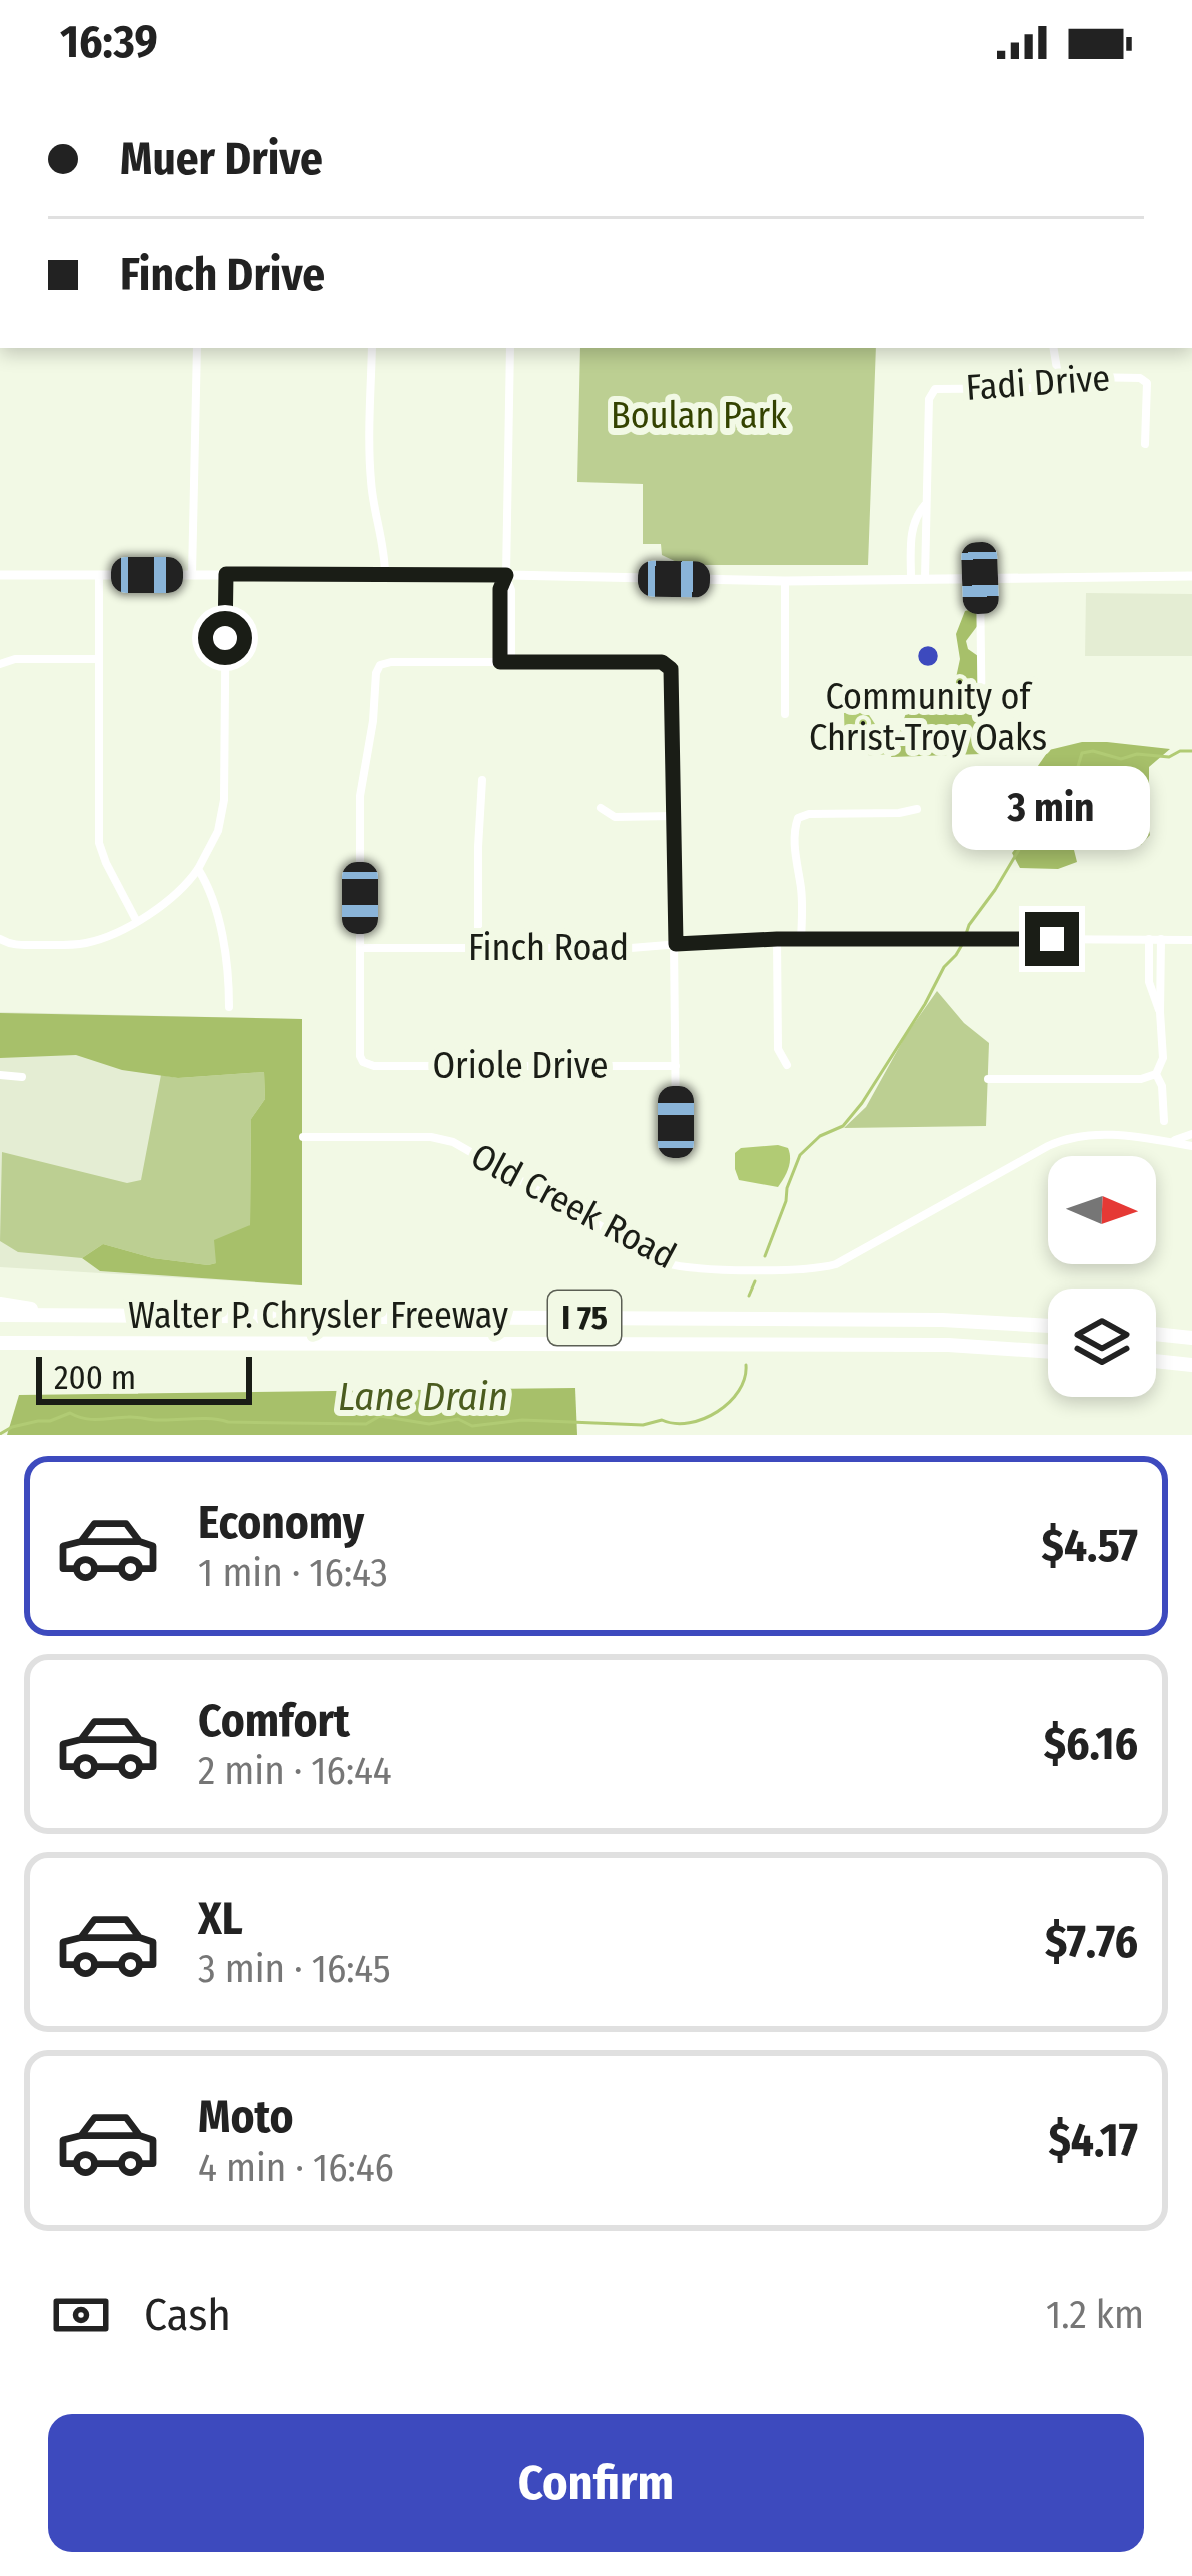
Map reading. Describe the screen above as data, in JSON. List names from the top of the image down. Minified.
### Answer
{"streets":{"highway":["Walter P. Chrysler Freeway","I 75"],"street":["Fadi Drive","Finch Road","Oriole Drive","Old Creek Road"]},"crossings":[["Finch Road","Oriole Drive"]],"water":["Lane Drain"],"parks":["Boulan Park"],"places":["Community of Christ-Troy Oaks"],"scale_bar":"200 m","north":"right","page":{"status":"16:39","banner":["Muer Drive","Finch Drive"],"bubble":"3 min","scale":"200 m","list":[{"name":"Economy","note":"1 min · 16:43","value":"$4.57"},{"name":"Comfort","note":"2 min · 16:44","value":"$6.16"},{"name":"XL","note":"3 min · 16:45","value":"$7.76"},{"name":"Moto","note":"4 min · 16:46","value":"$4.17"}],"pay":["Cash","1.2 km"],"buttons":"Confirm"}}
